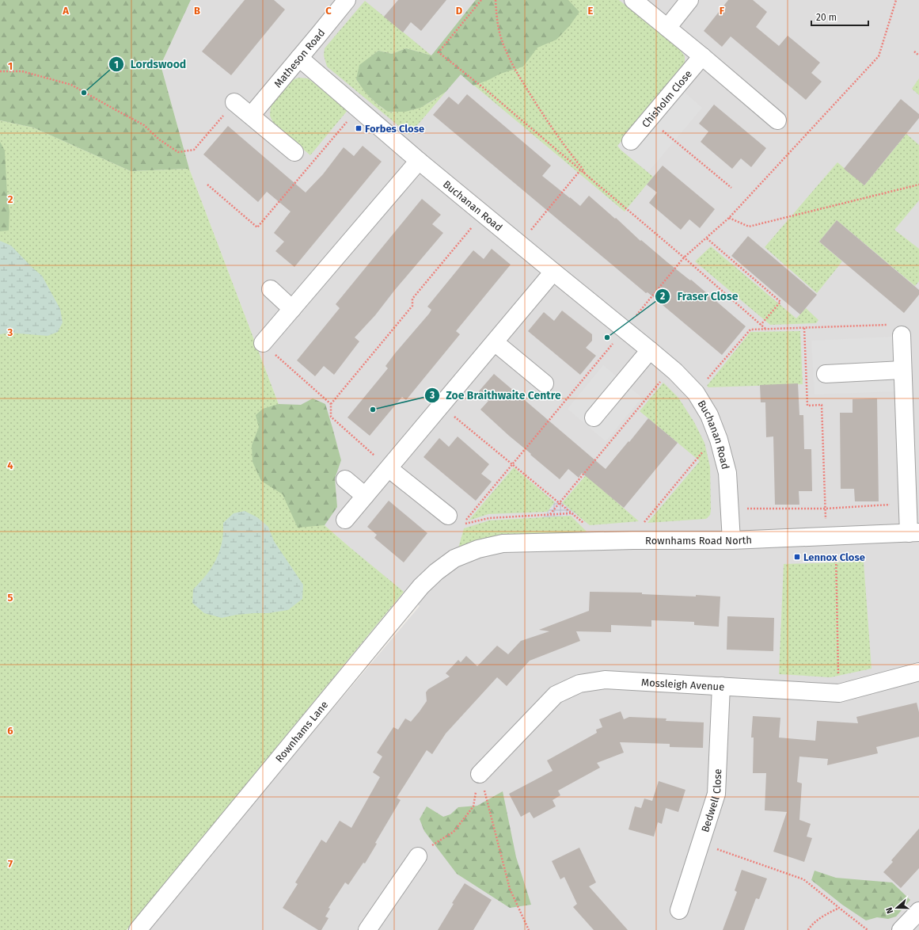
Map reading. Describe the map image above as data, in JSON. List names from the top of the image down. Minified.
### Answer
{"streets":{"street":["Matheson Road","Chisholm Close","Buchanan Road","Rownhams Road North","Mossleigh Avenue","Rownhams Lane","Bedwell Close"]},"crossings":[["Matheson Road","Buchanan Road"],["Buchanan Road","Rownhams Road North"],["Rownhams Road North","Rownhams Lane"],["Mossleigh Avenue","Bedwell Close"]],"places":{"other":["Lordswood","Fraser Close","Zoe Braithwaite Centre"],"transit":["Forbes Close","Lennox Close"]},"scale_bar":"20 m","north":"left","grid":{"columns":["A","B","C","D","E","F"],"rows":["1","2","3","4","5","6","7"]}}
